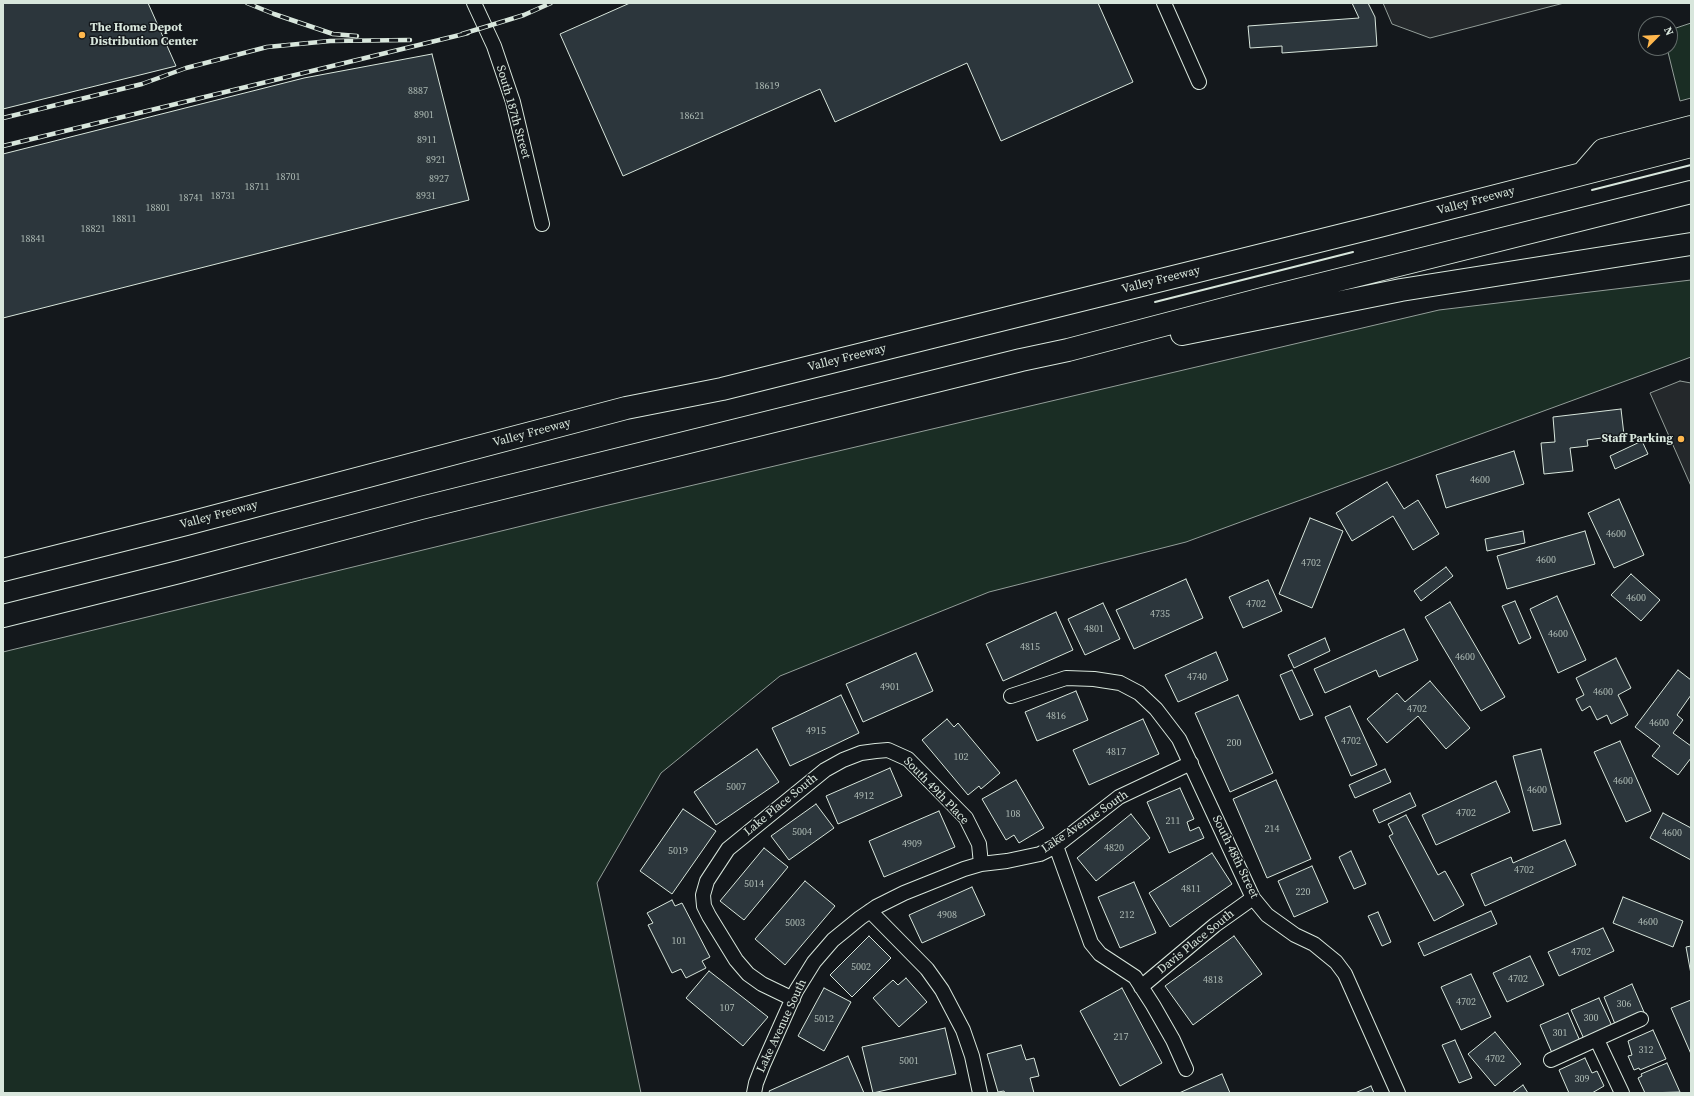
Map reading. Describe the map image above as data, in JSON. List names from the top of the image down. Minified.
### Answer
{"streets":{"highway":["Valley Freeway"],"street":["South 187th Street","South 49th Place","Lake Place South","Lake Avenue South","South 48th Street","Davis Place South"]},"crossings":[["South 49th Place","Lake Place South"],["South 49th Place","Lake Avenue South"],["Lake Place South","Lake Avenue South"],["Lake Avenue South","South 48th Street"],["South 48th Street","Davis Place South"]],"places":["The Home Depot Distribution Center","Staff Parking"],"house_numbers":["18619","8887","8901","18621","8911","8921","18701","8927","18711","18731","8931","18741","18801","18811","18821","18841","4600","4600","4600","4702","4600","4702","4735","4801","4600","4815","4600","4740","4901","4600","4702","4816","4600","4915","4702","200","4817","102","4600","5007","4600","4912","4702","108","211","214","5004","4600","4909","4820","5019","4702","5014","4811","220","4908","212","4600","5003","101","4702","5002","4702","4818","4702","306","107","300","5012","301","217","312","4702","5001","309"],"north":"top right"}
